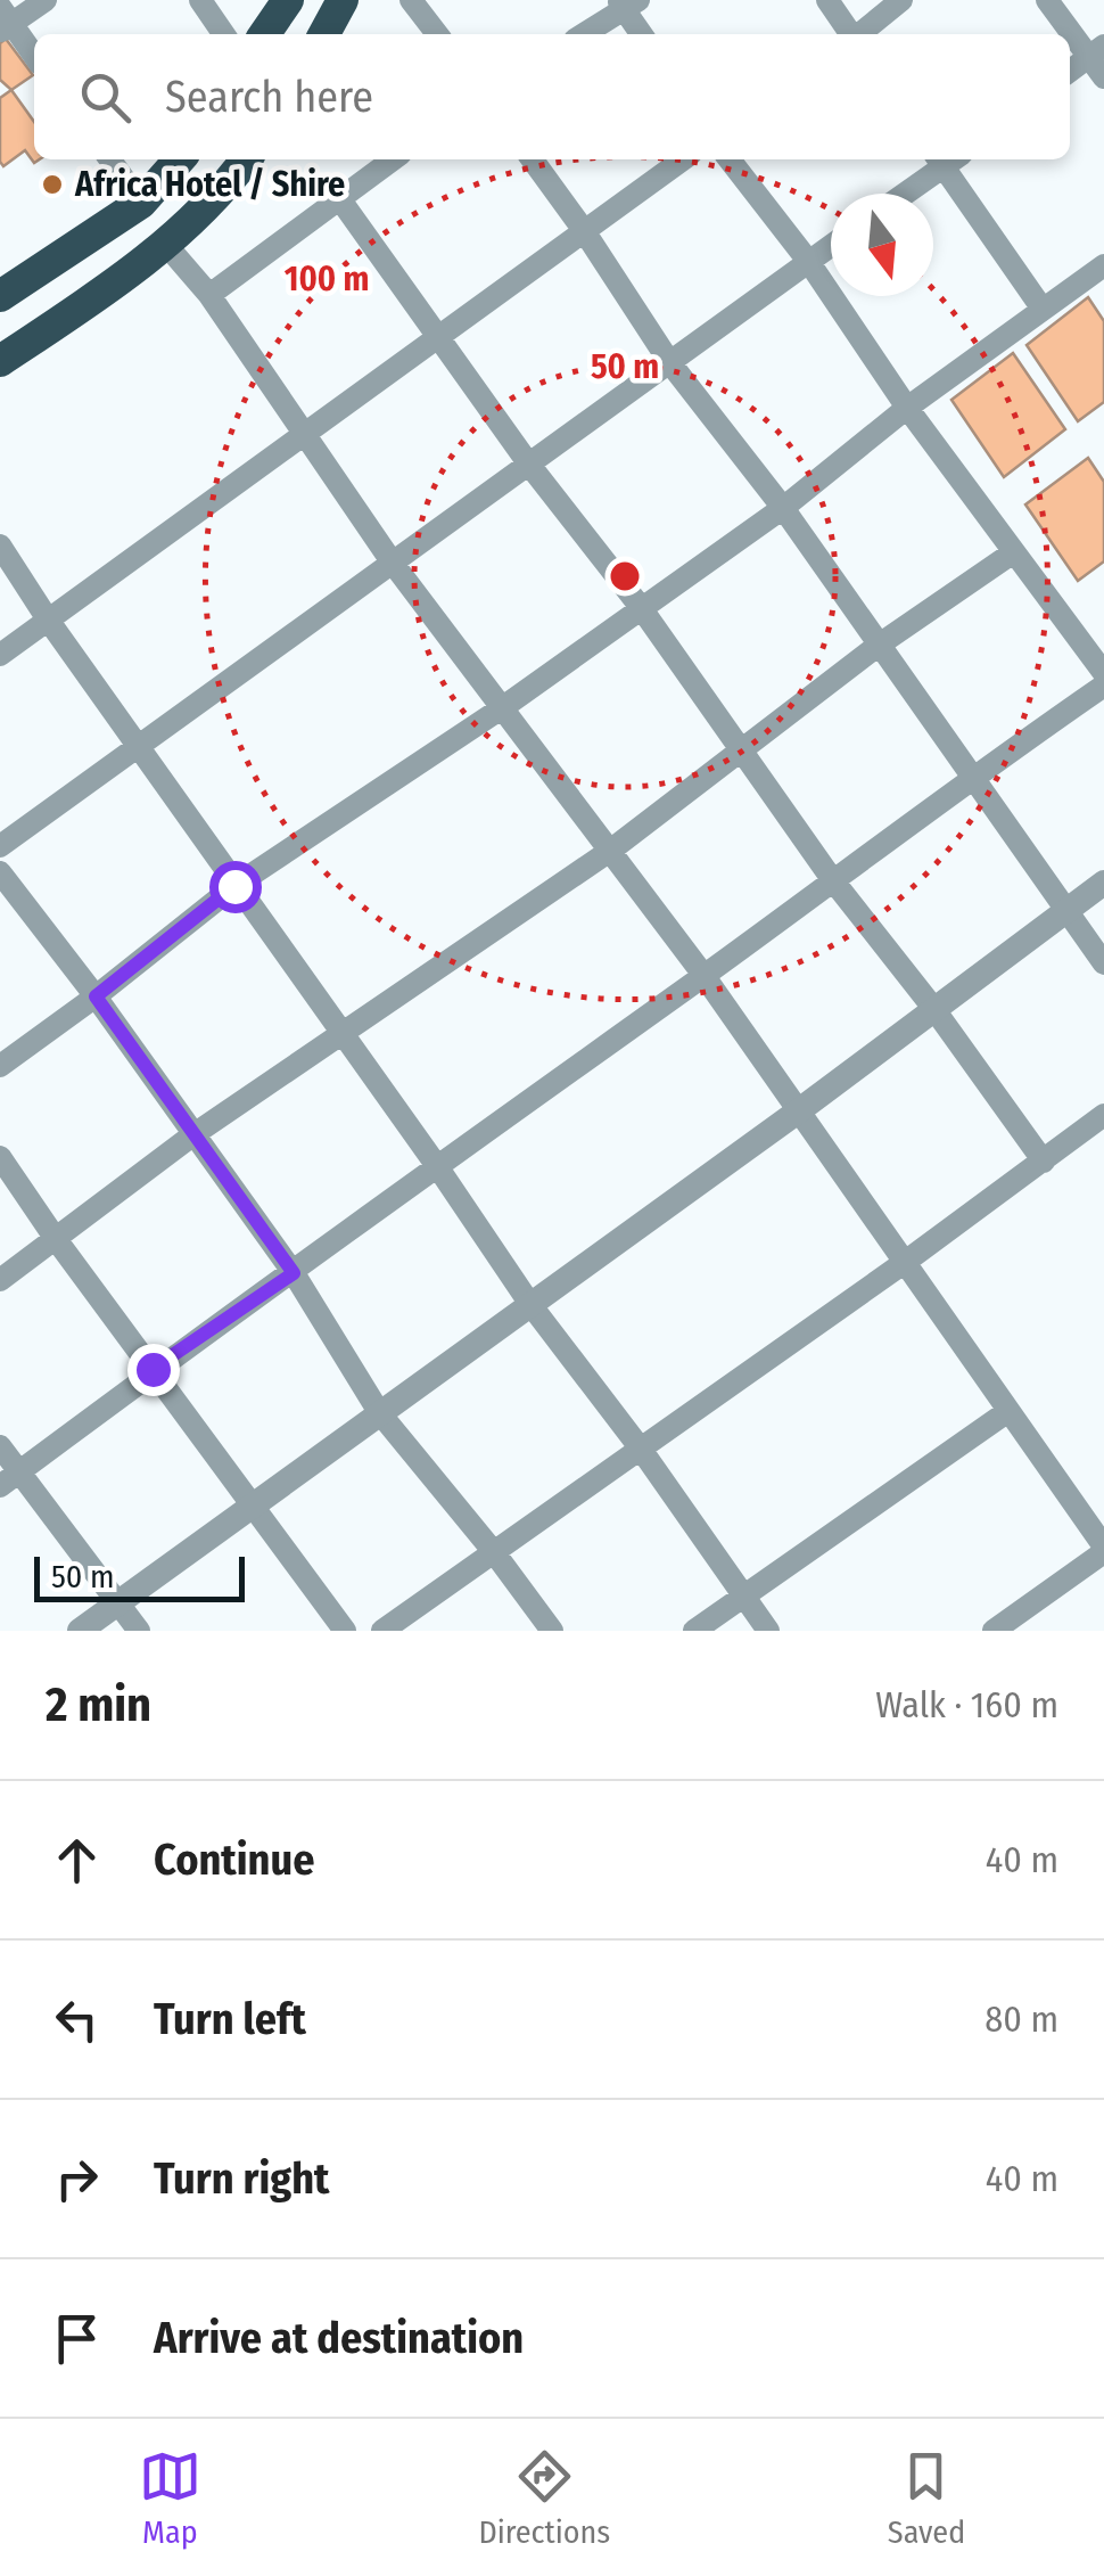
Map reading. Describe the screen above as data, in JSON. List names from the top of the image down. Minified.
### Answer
{"places":["Africa Hotel / Shire"],"scale_bar":"50 m","north":"bottom","page":{"search":"Search here","scale":"50 m","heading":["2 min","Walk · 160 m"],"list":[["Continue","40 m"],["Turn left","80 m"],["Turn right","40 m"],"Arrive at destination"],"nav":["Map","Directions","Saved"]},"rings":["100 m","50 m"]}
